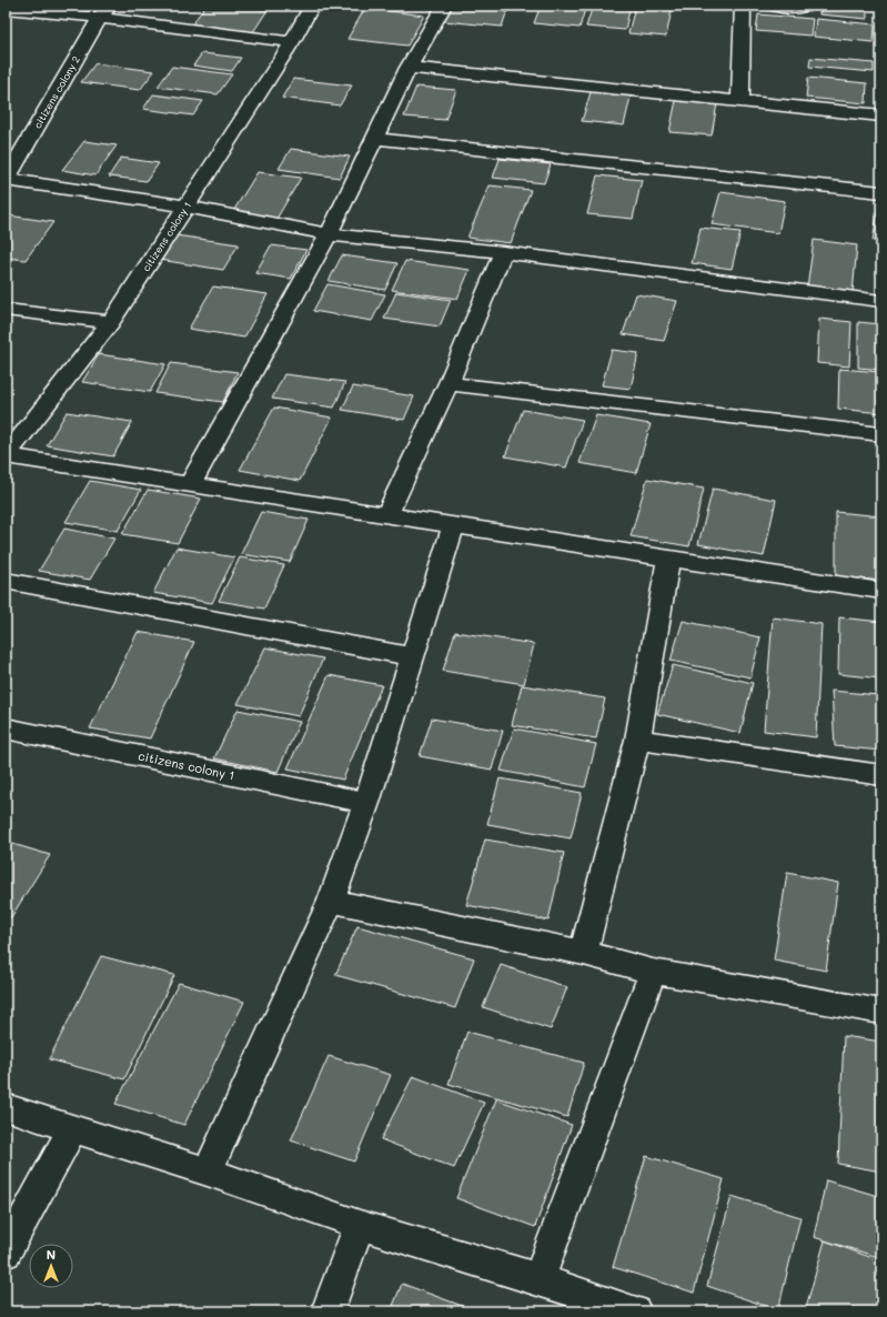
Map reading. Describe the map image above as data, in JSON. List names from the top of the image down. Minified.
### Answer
{"streets":{"street":["citizens colony 2","citizens colony 1"]},"north":"top"}
